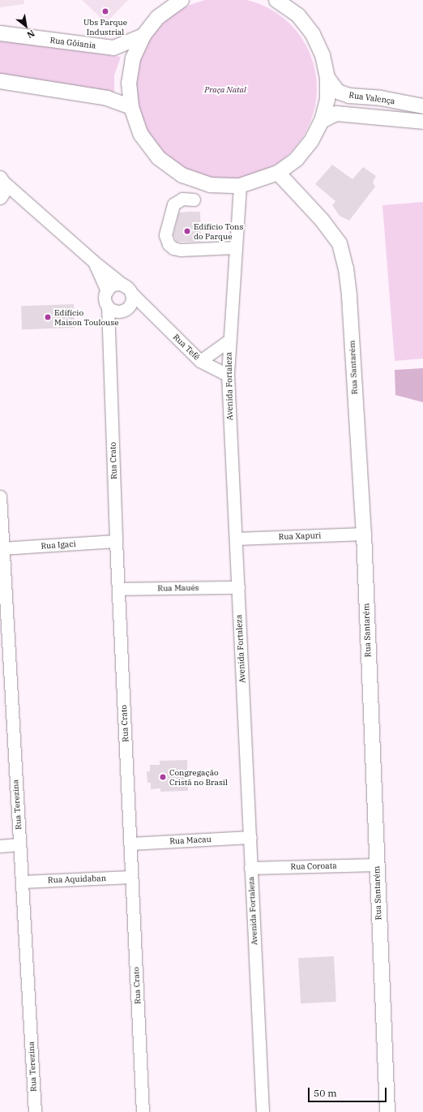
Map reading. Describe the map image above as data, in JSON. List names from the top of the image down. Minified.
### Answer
{"streets":{"street":["Rua Gôiania","Rua Valença","Rua Tefé","Rua Santarém","Avenida Fortaleza","Rua Crato","Rua Xapuri","Rua Igaci","Rua Maués","Rua Terezina","Rua Macau","Rua Coroata","Rua Aquidaban"]},"crossings":[["Rua Tefé","Avenida Fortaleza"],["Rua Tefé","Rua Crato"],["Rua Santarém","Rua Xapuri"],["Rua Santarém","Rua Coroata"],["Avenida Fortaleza","Rua Xapuri"],["Avenida Fortaleza","Rua Maués"],["Avenida Fortaleza","Rua Macau"],["Avenida Fortaleza","Rua Coroata"],["Rua Crato","Rua Igaci"],["Rua Crato","Rua Maués"],["Rua Crato","Rua Macau"],["Rua Crato","Rua Aquidaban"],["Rua Igaci","Rua Terezina"],["Rua Terezina","Rua Aquidaban"]],"parks":["Praça Natal"],"places":["Ubs Parque Industrial","Edifício Tons do Parque","Edifício Maison Toulouse","Congregação Cristã no Brasil"],"scale_bar":"50 m","north":"bottom right"}
